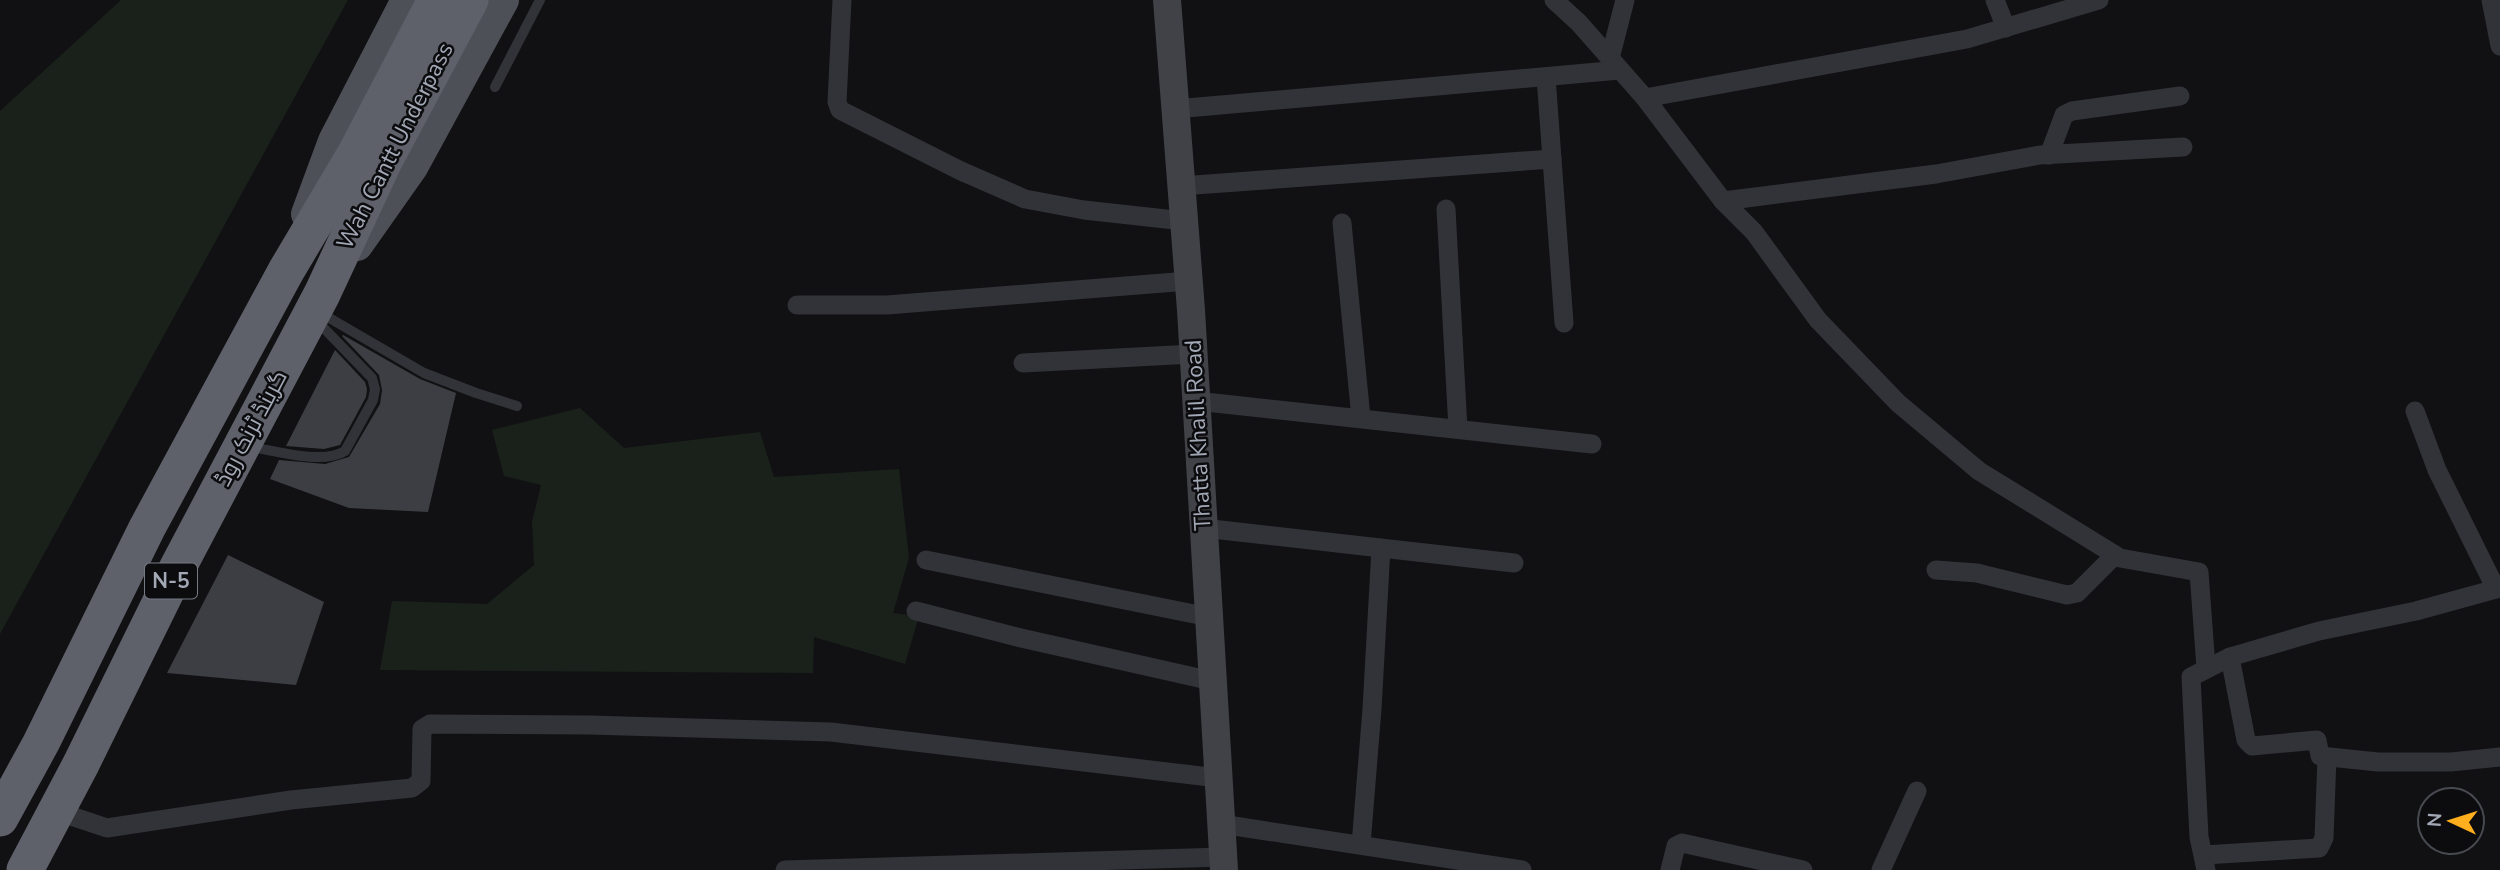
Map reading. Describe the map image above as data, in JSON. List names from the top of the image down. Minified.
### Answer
{"streets":{"highway":["Wah Cantt Underpass","گرینڈ ٹرنک روڈ","N-5"],"street":["Thatta Khalil Road"]},"crossings":[["Wah Cantt Underpass","گرینڈ ٹرنک روڈ"]],"north":"left"}
